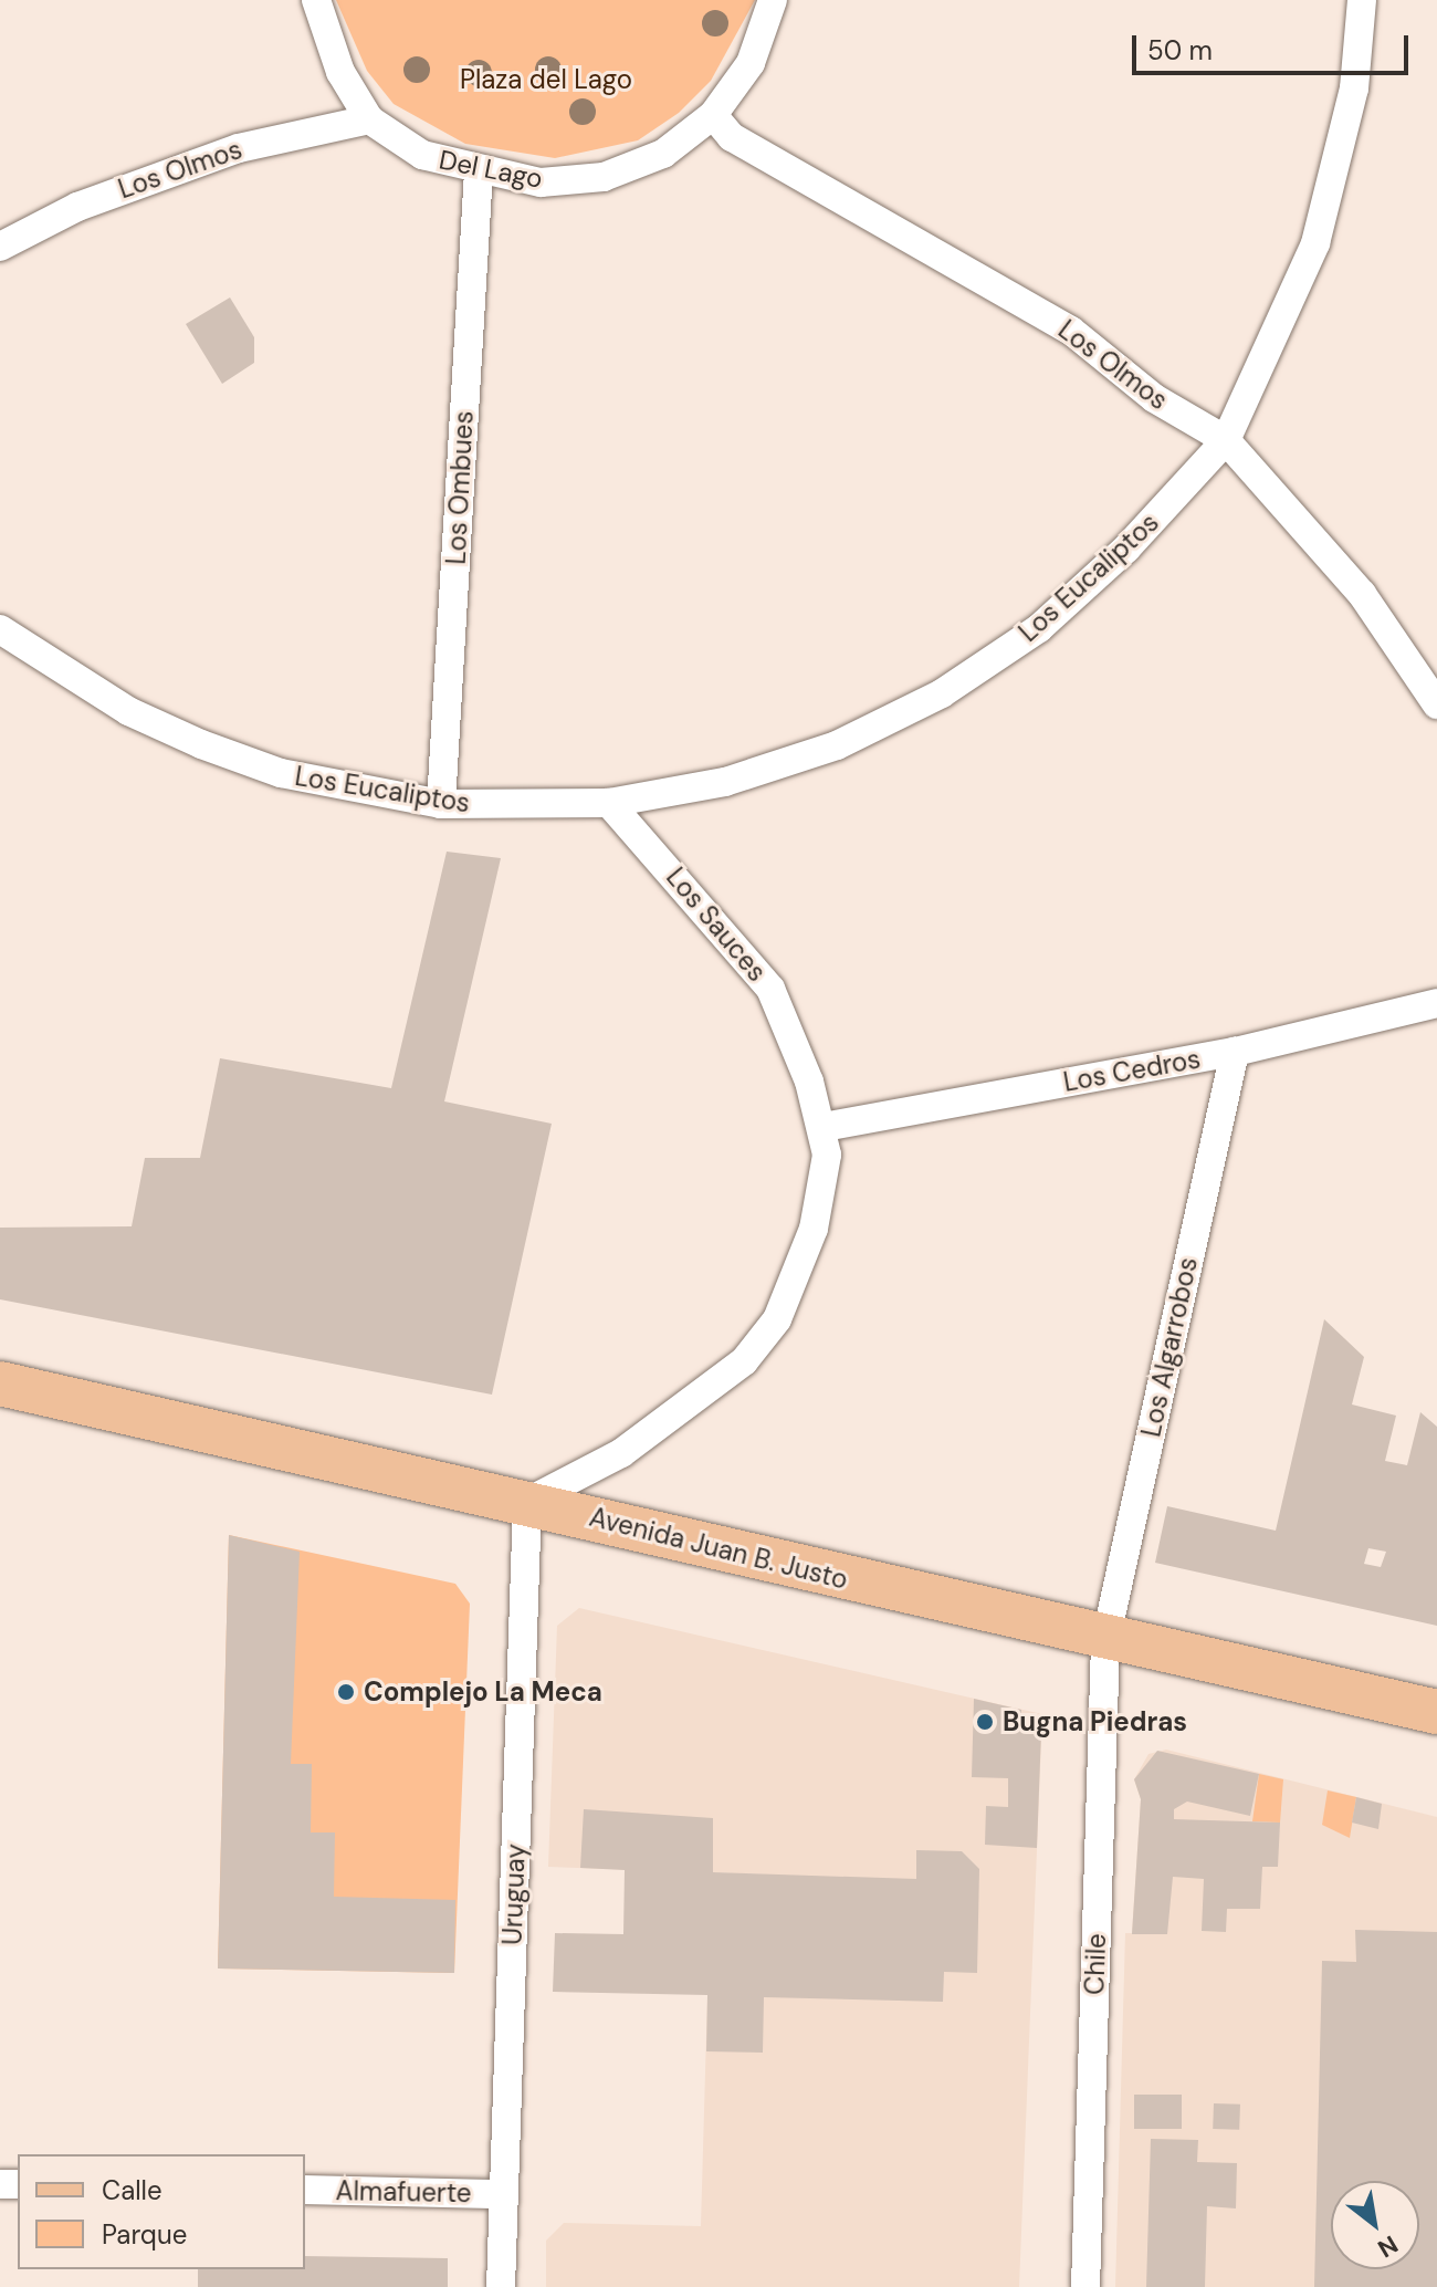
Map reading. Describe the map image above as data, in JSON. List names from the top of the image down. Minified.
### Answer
{"streets":{"main road":["Avenida Juan B. Justo"],"street":["Los Olmos","Del Lago","Los Ombues","Los Eucaliptos","Los Sauces","Los Cedros","Los Algarrobos","Uruguay","Chile","Almafuerte"]},"crossings":[["Los Olmos","Del Lago"],["Los Olmos","Los Eucaliptos"],["Del Lago","Los Ombues"],["Los Ombues","Los Eucaliptos"],["Los Eucaliptos","Los Sauces"],["Los Sauces","Los Cedros"],["Los Sauces","Avenida Juan B. Justo"],["Los Sauces","Uruguay"],["Los Cedros","Los Algarrobos"],["Los Algarrobos","Avenida Juan B. Justo"],["Los Algarrobos","Chile"],["Avenida Juan B. Justo","Uruguay"],["Avenida Juan B. Justo","Chile"],["Uruguay","Almafuerte"]],"parks":["Plaza del Lago"],"places":["Complejo La Meca","Bugna Piedras"],"legend":["Calle","Parque"],"scale_bar":"50 m","north":"bottom right"}
